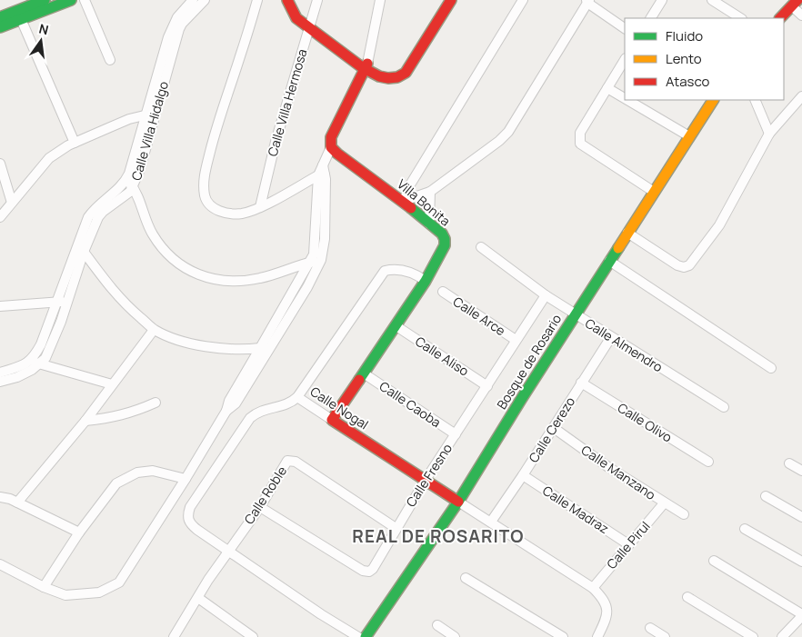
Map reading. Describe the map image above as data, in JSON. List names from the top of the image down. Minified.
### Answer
{"streets":{"main road":["Villa Bonita","Bosque de Rosario","Calle Nogal"],"street":["Calle Villa Hermosa","Calle Villa Hidalgo","Calle Arce","Calle Almendro","Calle Aliso","Calle Caoba","Calle Olivo","Calle Cerezo","Calle Manzano","Calle Fresno","Calle Roble","Calle Madraz","Calle Pirul"]},"crossings":[["Villa Bonita","Calle Aliso"],["Villa Bonita","Calle Caoba"],["Villa Bonita","Calle Nogal"],["Calle Arce","Calle Fresno"],["Calle Almendro","Bosque de Rosario"],["Calle Almendro","Calle Cerezo"],["Calle Almendro","Calle Fresno"],["Calle Aliso","Calle Fresno"],["Bosque de Rosario","Calle Nogal"],["Calle Caoba","Calle Fresno"],["Calle Nogal","Calle Cerezo"],["Calle Nogal","Calle Fresno"],["Calle Nogal","Calle Roble"],["Calle Nogal","Calle Pirul"],["Calle Olivo","Calle Cerezo"],["Calle Cerezo","Calle Manzano"],["Calle Cerezo","Calle Madraz"],["Calle Manzano","Calle Pirul"],["Calle Fresno","Calle Roble"],["Calle Madraz","Calle Pirul"]],"districts":["REAL DE ROSARITO"],"legend":["Fluido","Lento","Atasco"],"north":"top"}
